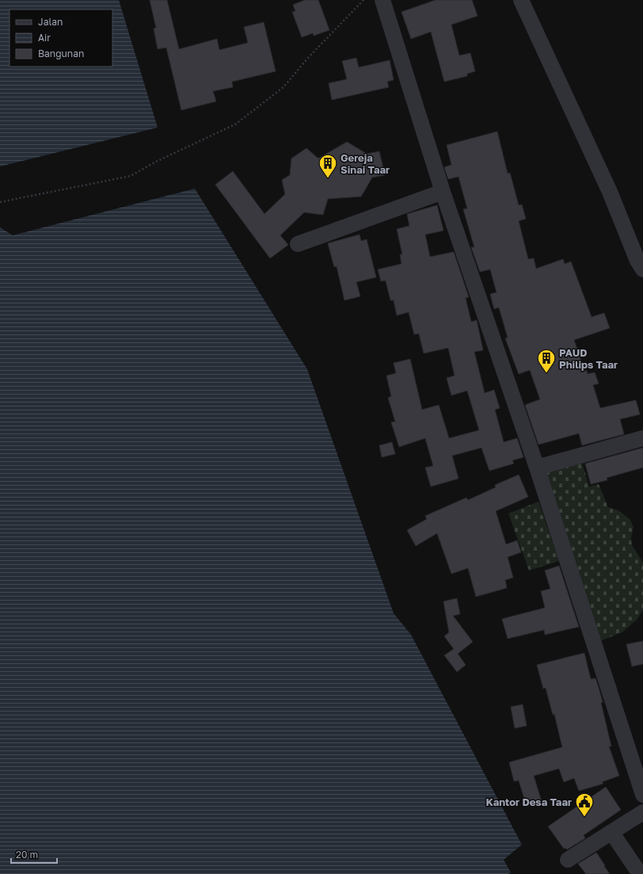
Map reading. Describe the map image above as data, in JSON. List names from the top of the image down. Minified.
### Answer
{"places":{"building":["Gereja Sinai Taar","PAUD Philips Taar"],"public building":["Kantor Desa Taar"]},"legend":["Jalan","Air","Bangunan"],"scale_bar":"20 m"}
